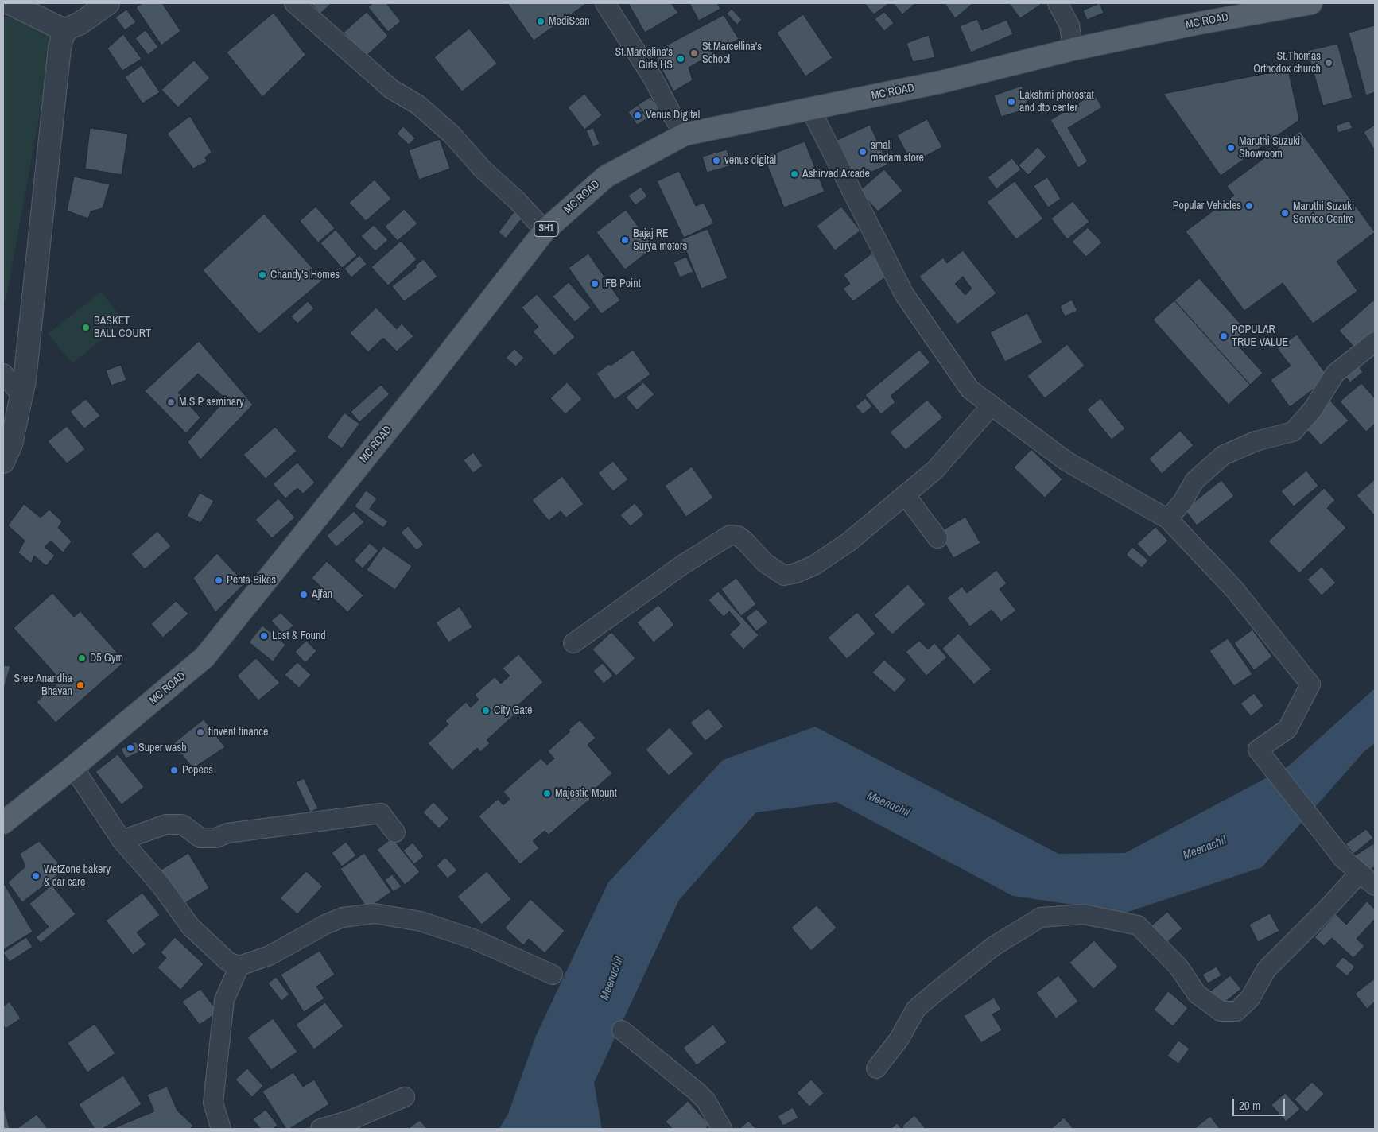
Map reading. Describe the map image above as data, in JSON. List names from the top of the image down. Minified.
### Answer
{"streets":{"main road":["MC ROAD","SH1"]},"water":["Meenachil"],"places":["MediScan","St.Marcellina's School","St.Marcelina's Girls HS","St.Thomas Orthodox church","Lakshmi photostat and dtp center","Venus Digital","Maruthi Suzuki Showroom","small madam store","venus digital","Ashirvad Arcade","Popular Vehicles","Maruthi Suzuki Service Centre","Bajaj RE Surya motors","Chandy's Homes","IFB Point","BASKET BALL COURT","POPULAR TRUE VALUE","M.S.P seminary","Penta Bikes","Ajfan","Lost & Found","D5 Gym","Sree Anandha Bhavan","City Gate","finvent finance","Super wash","Popees","Majestic Mount","WetZone bakery & car care"],"scale_bar":"20 m"}
